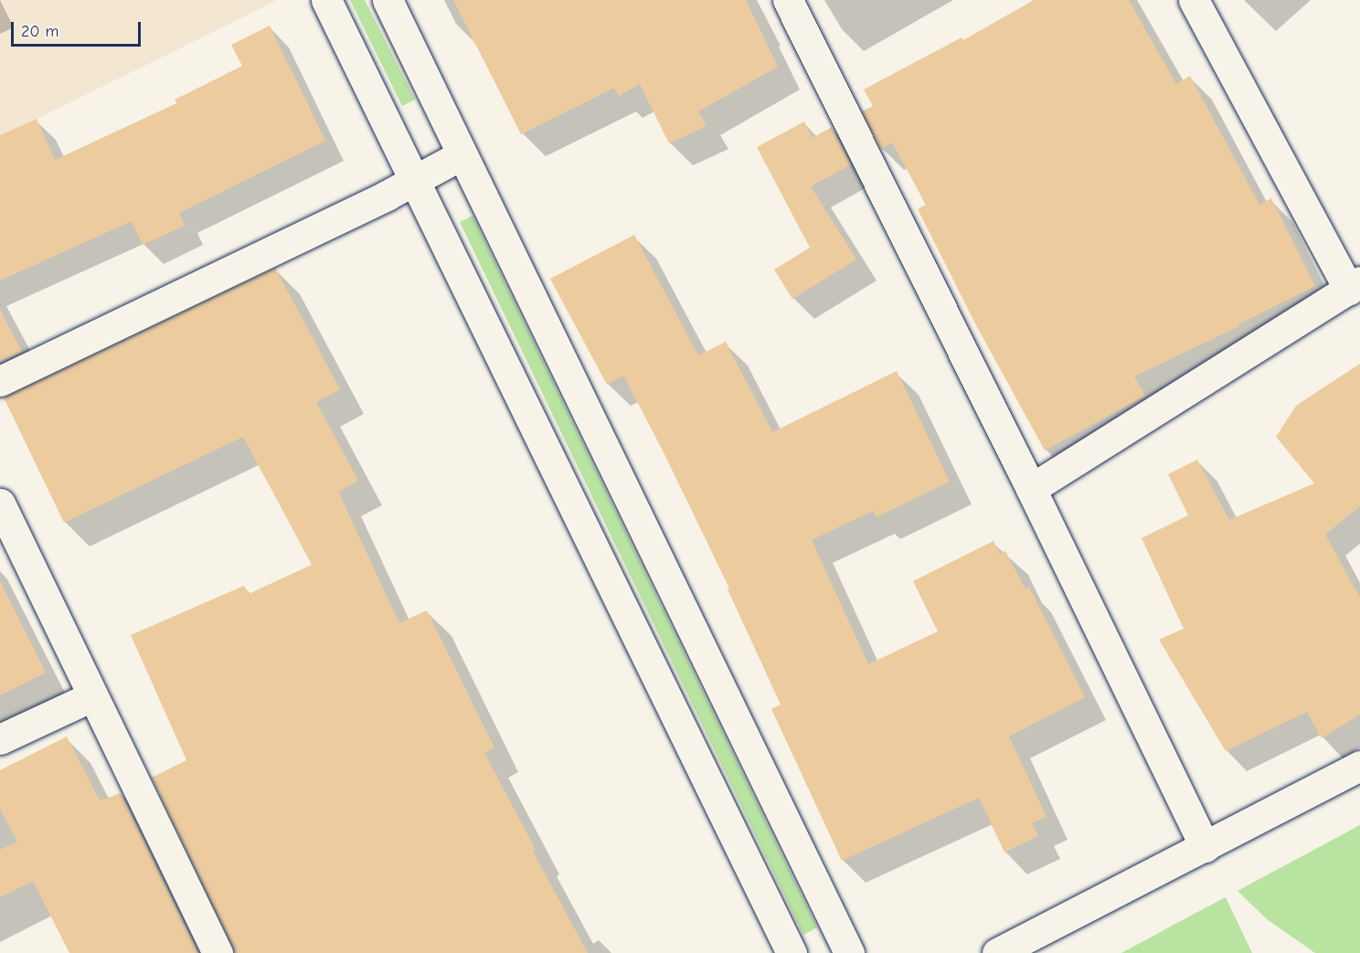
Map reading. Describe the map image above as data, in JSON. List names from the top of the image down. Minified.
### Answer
{"scale_bar":"20 m"}
